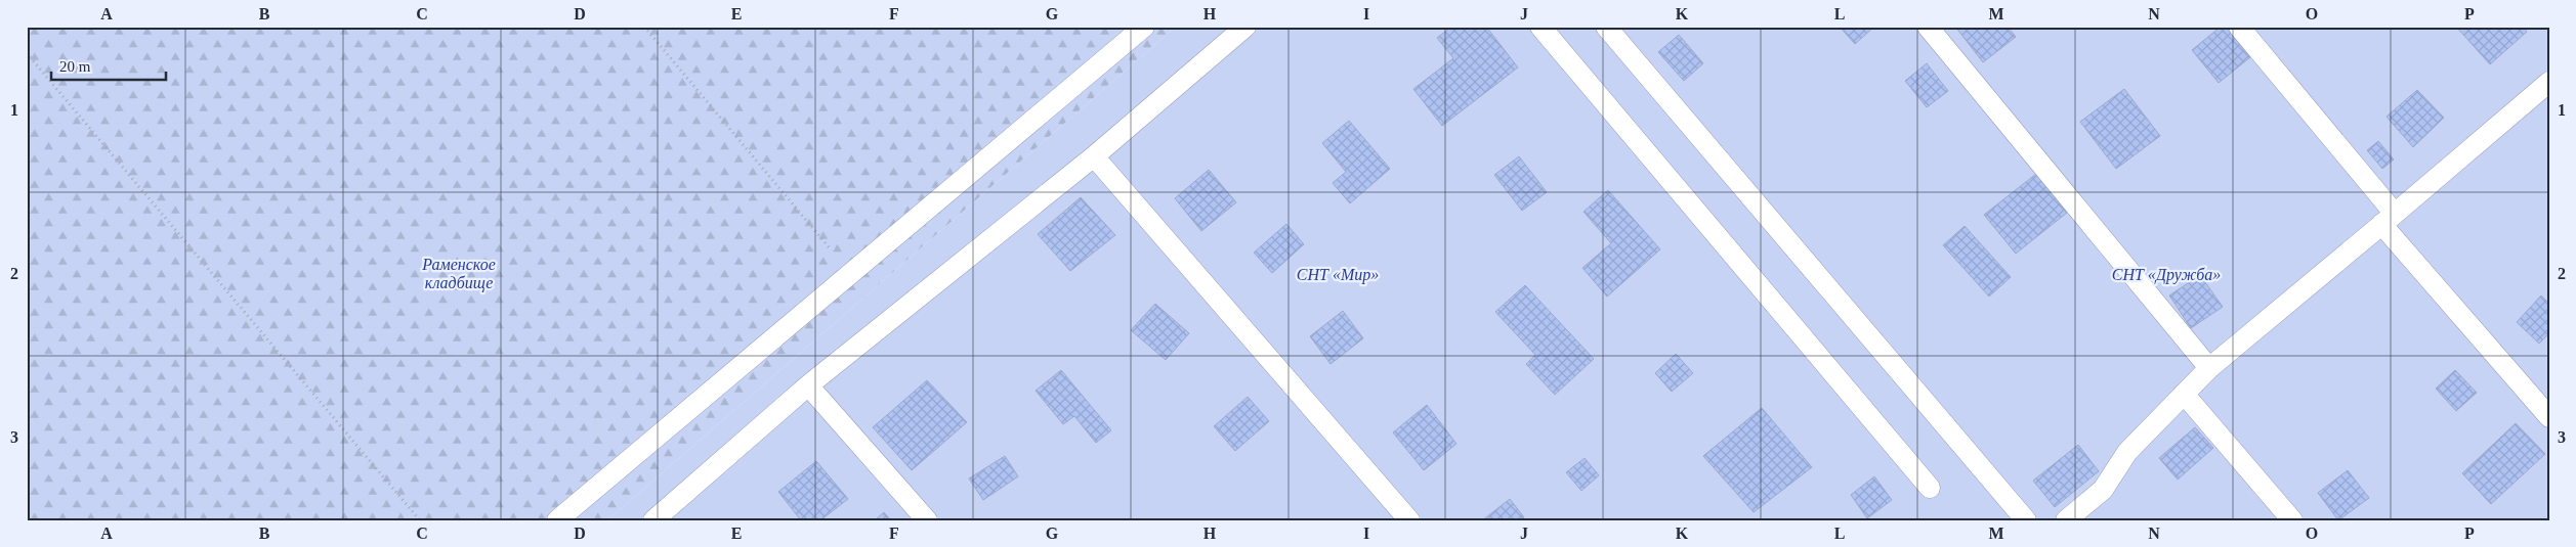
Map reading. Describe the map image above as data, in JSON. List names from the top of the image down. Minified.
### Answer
{"parks":["Раменское кладбище","СНТ «Мир»","СНТ «Дружба»"],"scale_bar":"20 m","grid":{"columns":["A","B","C","D","E","F","G","H","I","J","K","L","M","N","O","P"],"rows":["1","2","3"]}}
